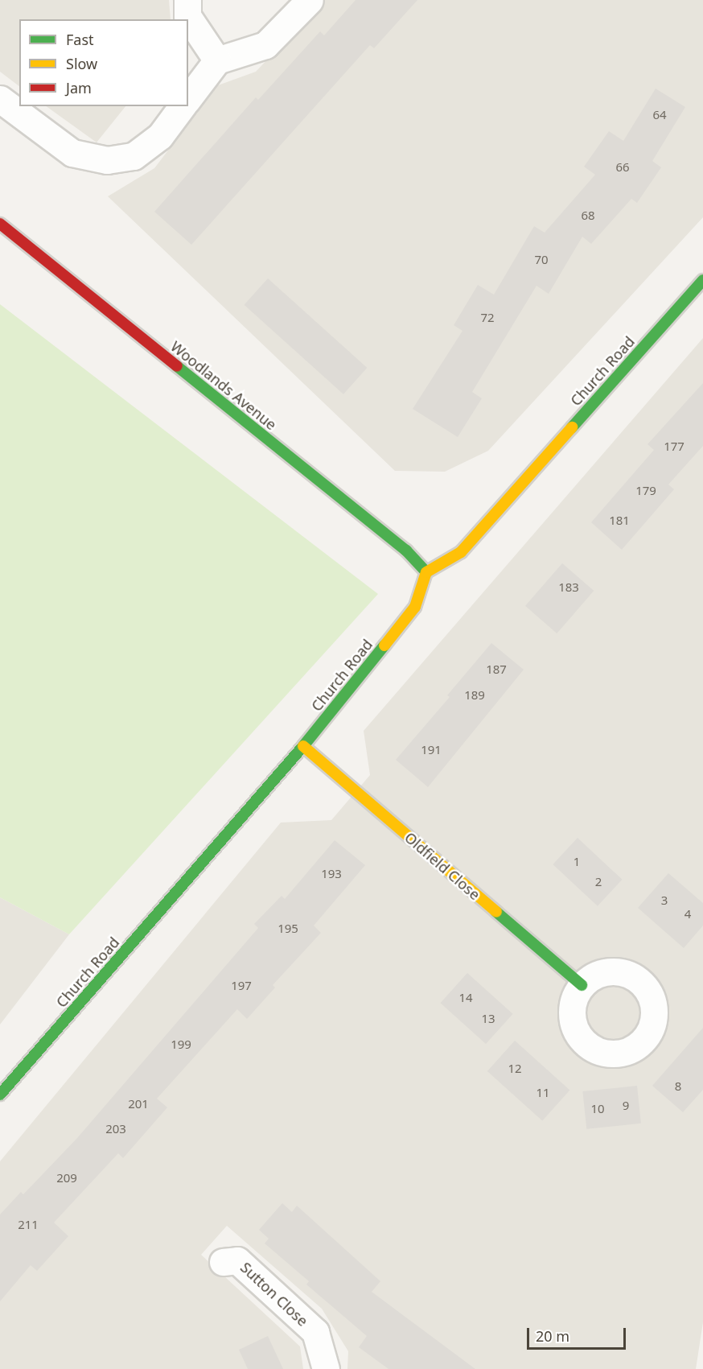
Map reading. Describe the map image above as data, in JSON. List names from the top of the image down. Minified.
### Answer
{"streets":{"main road":["Church Road","Woodlands Avenue","Oldfield Close"],"street":["Sutton Close"]},"crossings":[["Church Road","Woodlands Avenue"],["Church Road","Oldfield Close"]],"house_numbers":["64","66","68","70","72","177","179","181","183","187","189","191","1","193","2","3","4","195","197","14","13","199","12","8","11","201","9","10","203","209","211"],"legend":["Fast","Slow","Jam"],"scale_bar":"20 m"}
